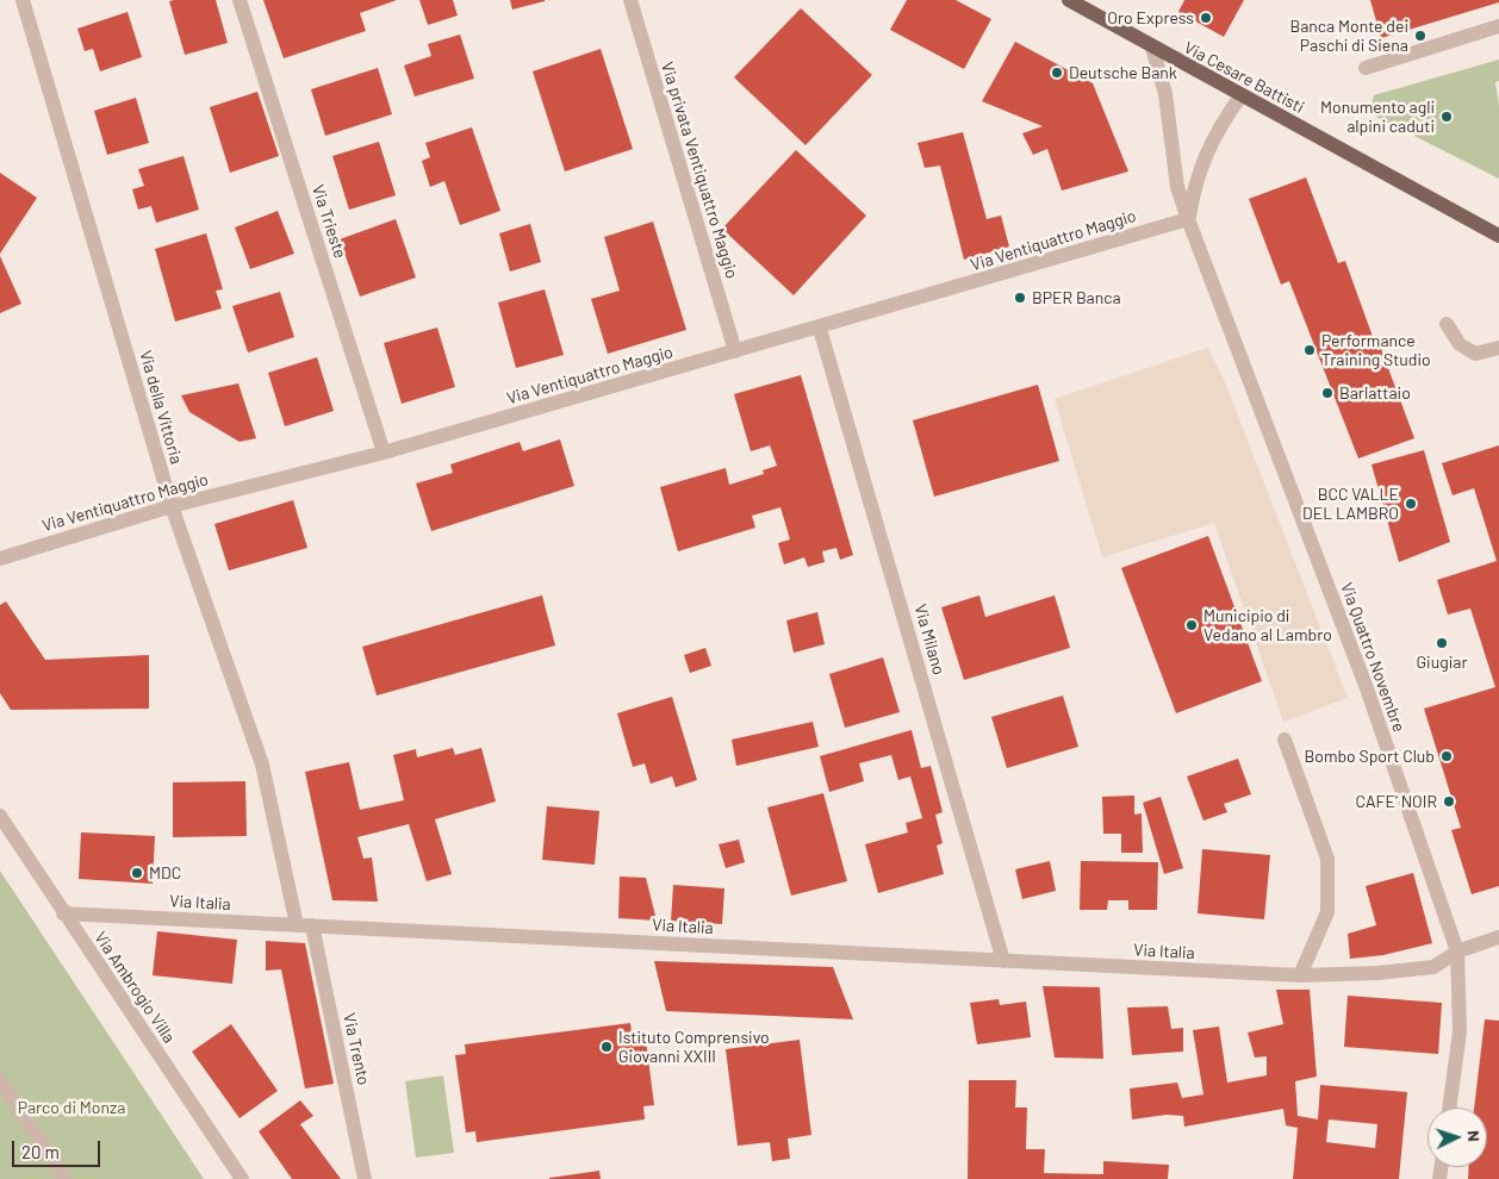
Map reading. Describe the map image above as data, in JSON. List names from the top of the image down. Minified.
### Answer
{"streets":{"main road":["Via Cesare Battisti"],"street":["Via privata Ventiquattro Maggio","Via Trieste","Via Ventiquattro Maggio","Via della Vittoria","Via Milano","Via Quattro Novembre","Via Italia","Via Ambrogio Villa","Via Trento"]},"crossings":[["Via Cesare Battisti","Via Quattro Novembre"],["Via privata Ventiquattro Maggio","Via Ventiquattro Maggio"],["Via Trieste","Via Ventiquattro Maggio"],["Via Ventiquattro Maggio","Via della Vittoria"],["Via Ventiquattro Maggio","Via Milano"],["Via Ventiquattro Maggio","Via Quattro Novembre"],["Via della Vittoria","Via Italia"],["Via della Vittoria","Via Trento"],["Via Milano","Via Italia"],["Via Quattro Novembre","Via Italia"],["Via Italia","Via Ambrogio Villa"],["Via Italia","Via Trento"]],"parks":["Parco di Monza"],"places":["Oro Express","Banca Monte dei Paschi di Siena","Deutsche Bank","Monumento agli alpini caduti","BPER Banca","Performance Training Studio","Barlattaio","BCC VALLE DEL LAMBRO","Municipio di Vedano al Lambro","Giugiar","Bombo Sport Club","CAFE' NOIR","MDC","Istituto Comprensivo Giovanni XXIII"],"scale_bar":"20 m","north":"right"}
